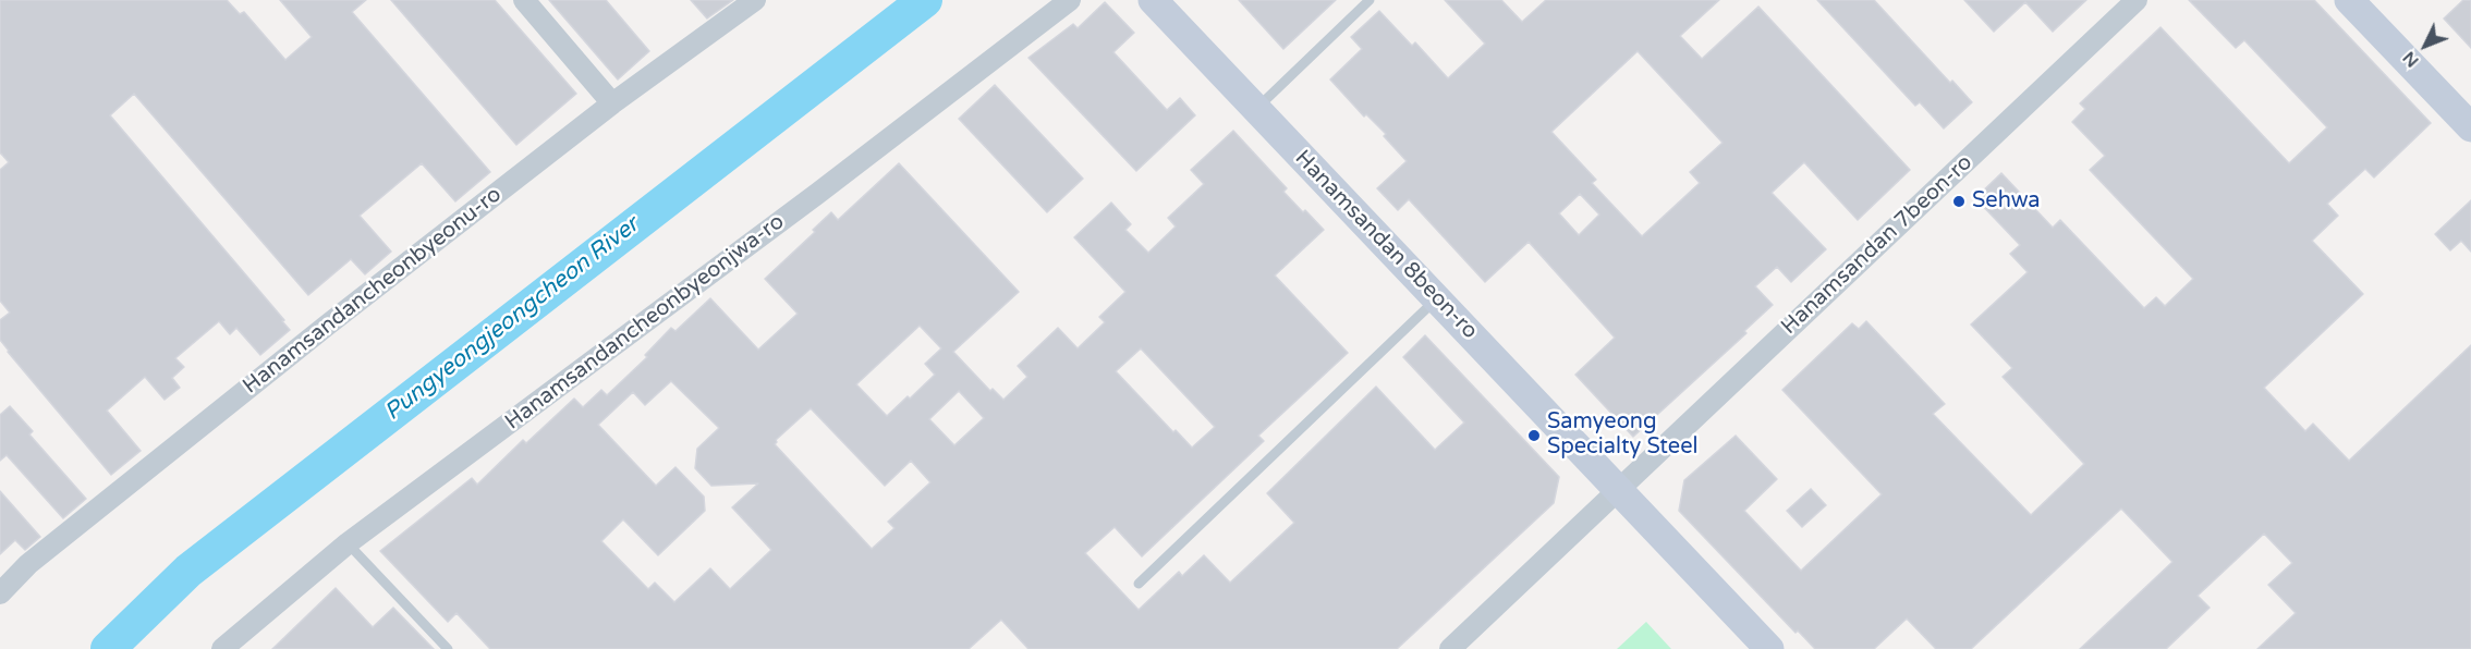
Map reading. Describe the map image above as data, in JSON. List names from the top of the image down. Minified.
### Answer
{"streets":{"street":["Hanamsandan 8beon-ro","Hanamsandan 7beon-ro","Hanamsandancheonbyeonu-ro","Hanamsandancheonbyeonjwa-ro"]},"crossings":[["Hanamsandan 8beon-ro","Hanamsandan 7beon-ro"]],"water":["Pungyeongjeongcheon River"],"places":["Sehwa","Samyeong Specialty Steel"],"north":"bottom left"}
